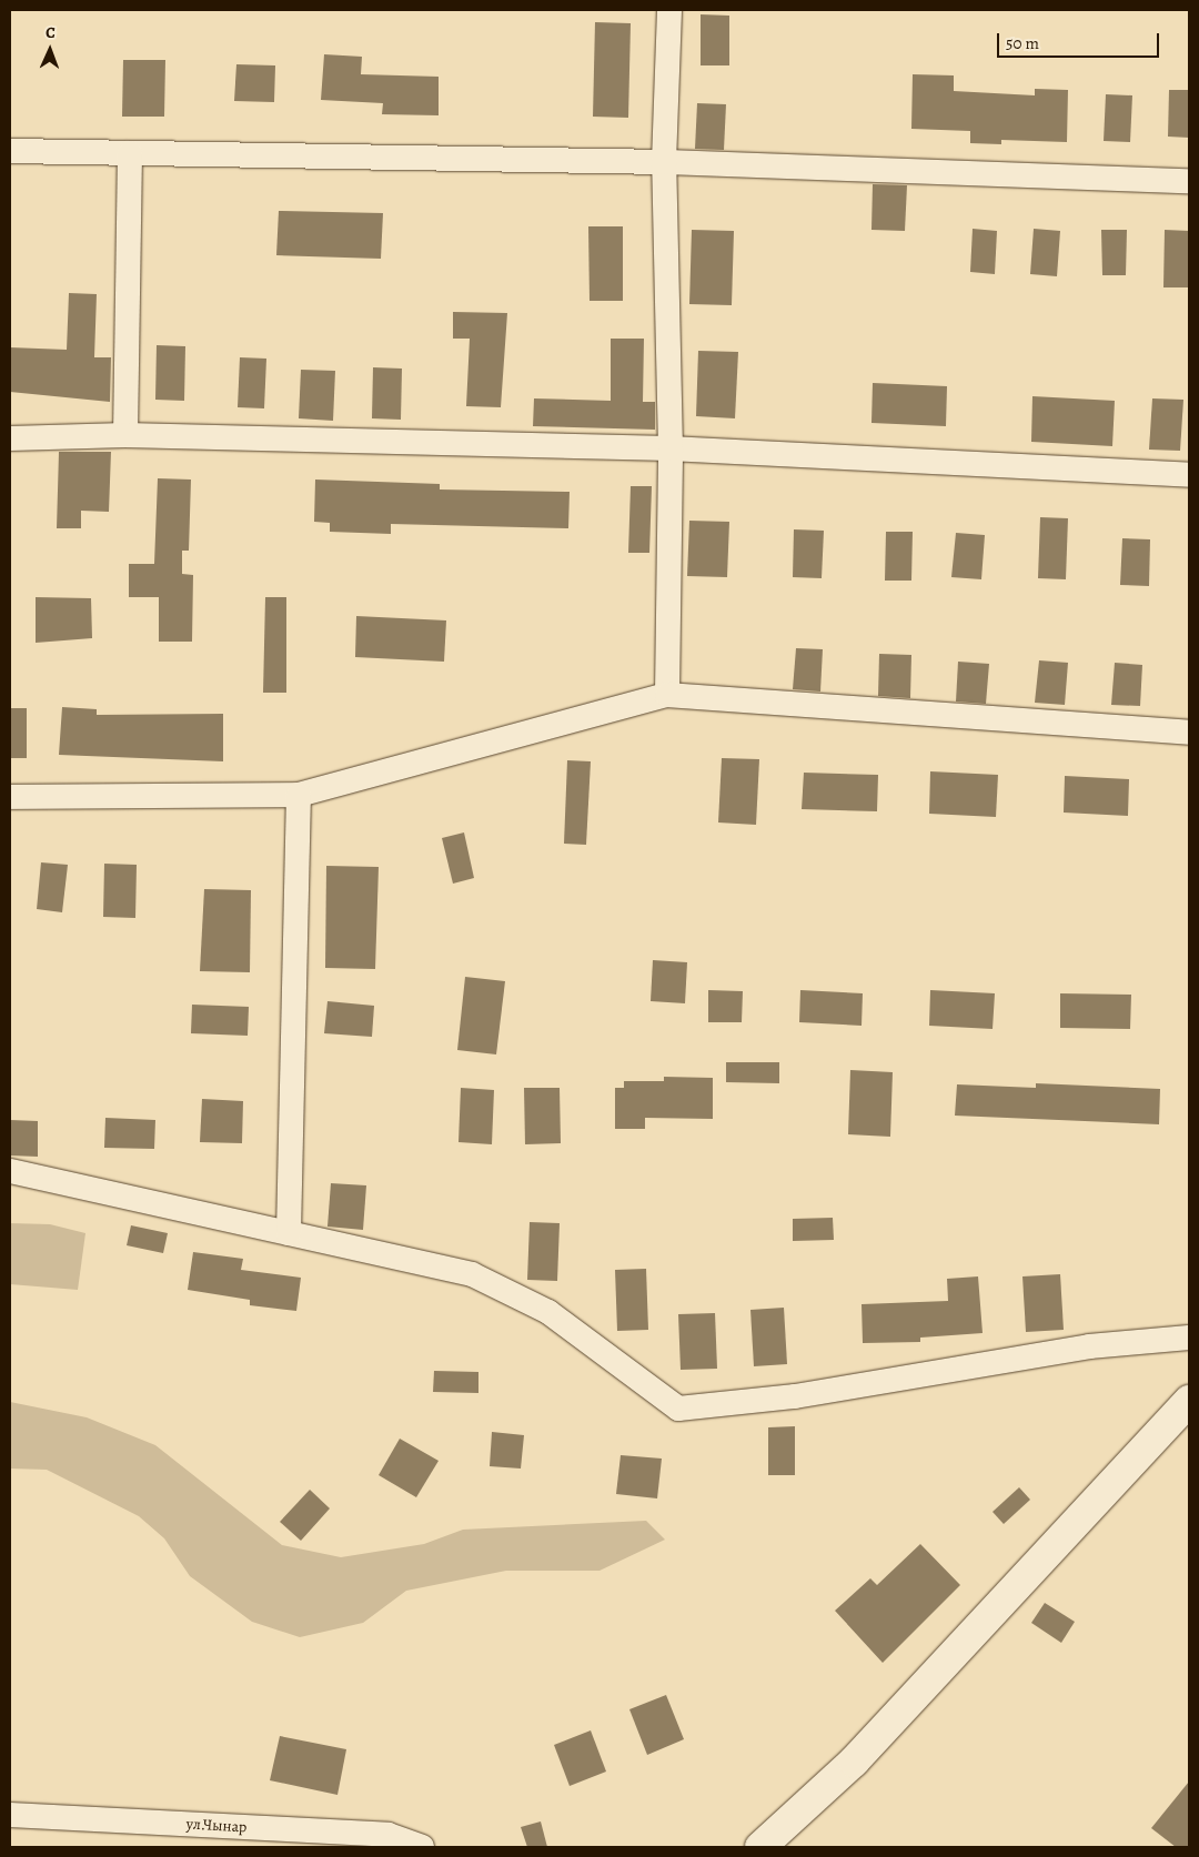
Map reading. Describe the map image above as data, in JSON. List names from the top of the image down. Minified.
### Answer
{"streets":{"street":["ул.Чынар"]},"scale_bar":"50 m","north":"top"}
